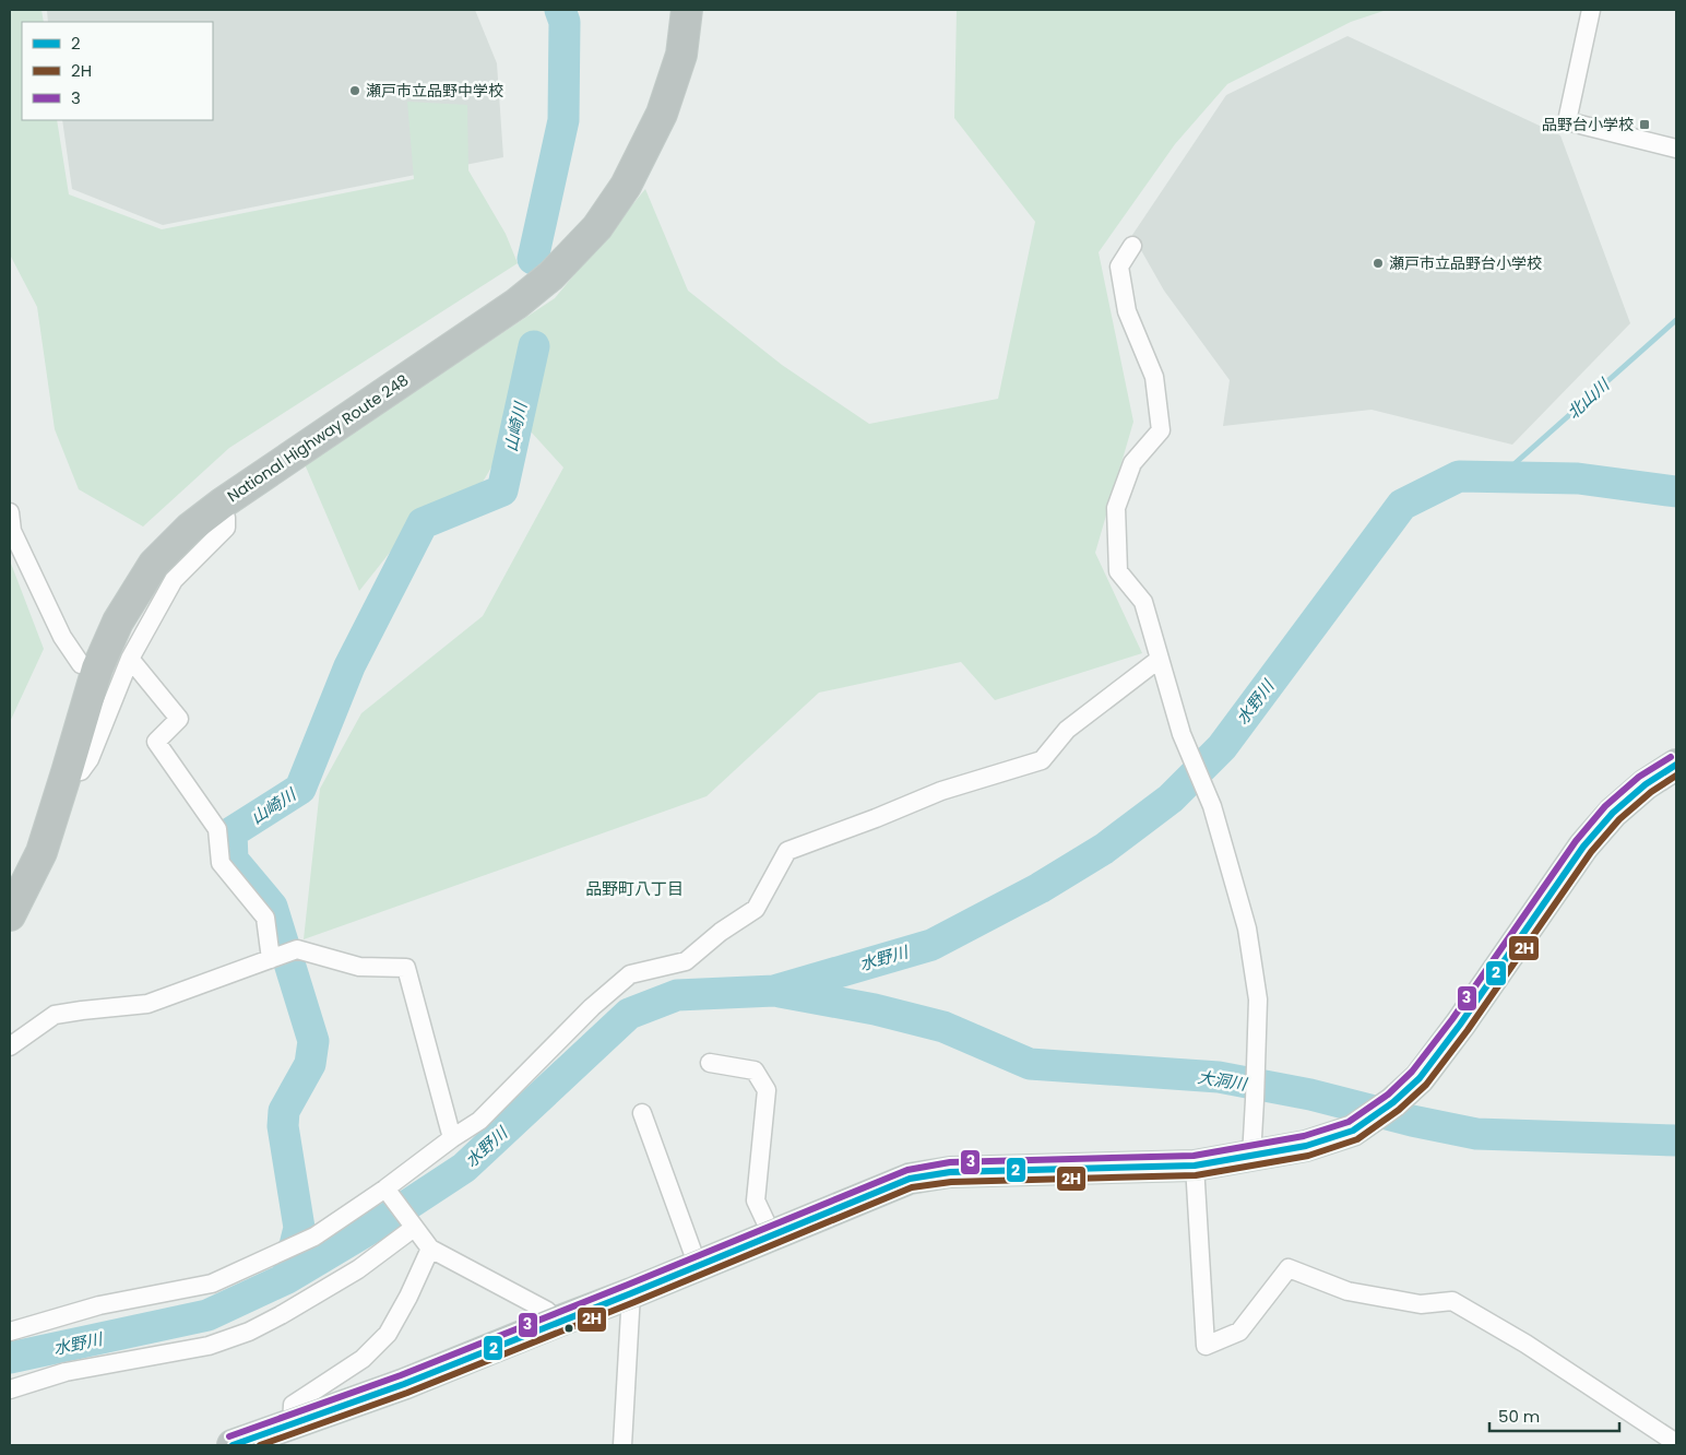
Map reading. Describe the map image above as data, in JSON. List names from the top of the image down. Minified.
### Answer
{"streets":{"highway":["National Highway Route 248"]},"districts":["品野町八丁目"],"water":["北山川","山崎川","水野川","大洞川"],"places":{"other":["瀬戸市立品野中学校","瀬戸市立品野台小学校"],"transit":["品野台小学校"]},"lines":["transit line 3","transit line 2","transit line 2H"],"legend":["2","2H","3"],"scale_bar":"50 m"}
